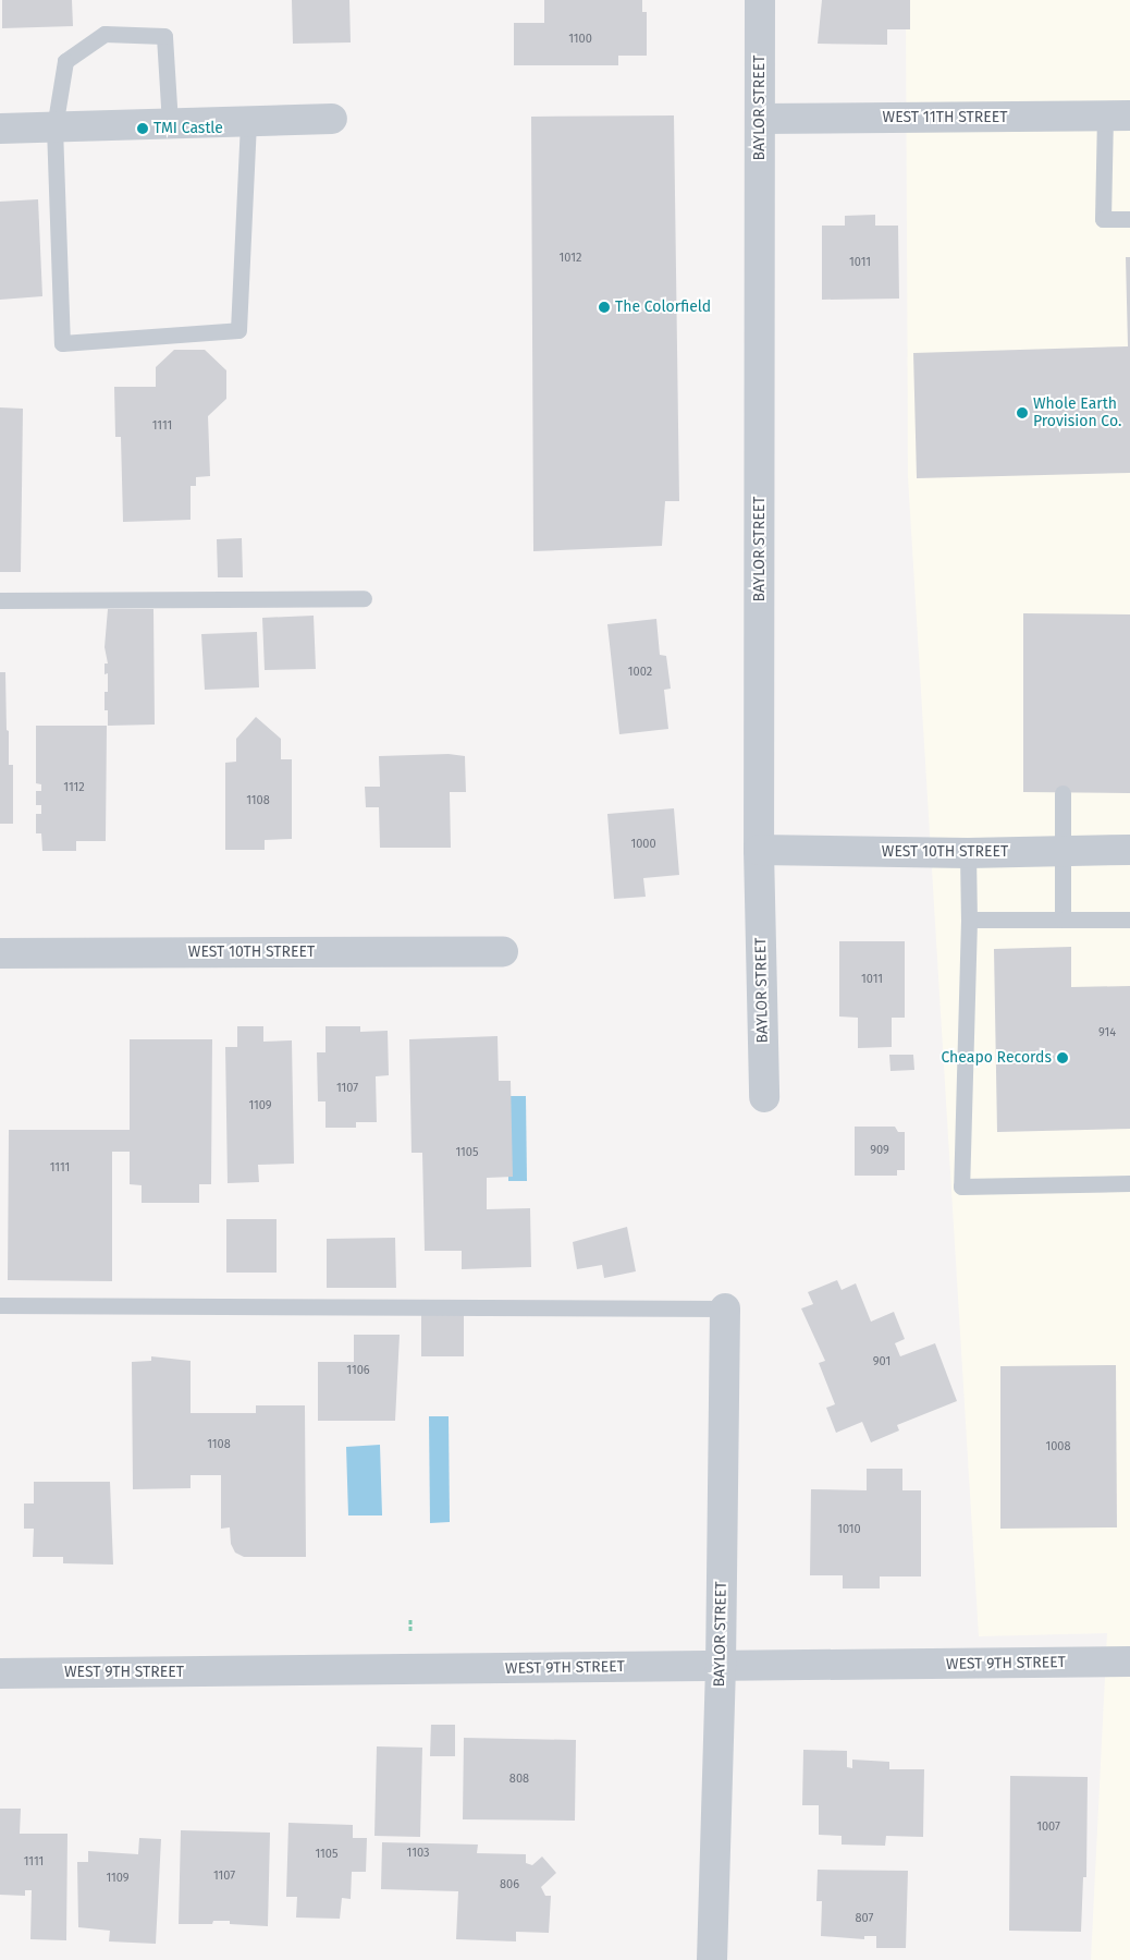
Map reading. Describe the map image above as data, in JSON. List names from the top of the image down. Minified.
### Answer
{"streets":{"street":["BAYLOR STREET","WEST 11TH STREET","WEST 10TH STREET","WEST 9TH STREET"]},"crossings":[["BAYLOR STREET","WEST 11TH STREET"],["BAYLOR STREET","WEST 10TH STREET"],["BAYLOR STREET","WEST 9TH STREET"]],"places":["TMI Castle","The Colorfield","Whole Earth Provision Co.","Cheapo Records"],"house_numbers":["1100","1012","1011","1111","1002","1112","1108","1000","1011","914","1107","1109","909","1105","1111","901","1106","1108","1008","1010","808","1007","1103","1105","1111","1107","1109","806","807"]}
